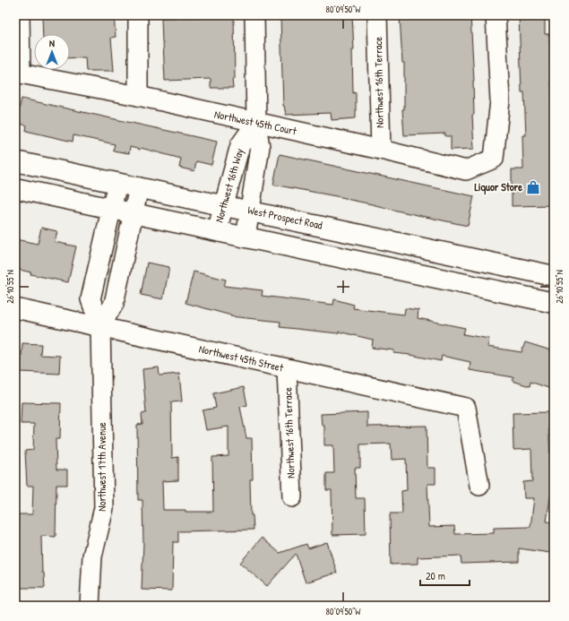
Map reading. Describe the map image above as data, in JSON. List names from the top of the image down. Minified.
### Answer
{"streets":{"main road":["West Prospect Road"],"street":["Northwest 16th Terrace","Northwest 45th Court","Northwest 16th Way","Northwest 45th Street","Northwest 17th Avenue"]},"crossings":[["Northwest 16th Terrace","Northwest 45th Court"],["Northwest 16th Terrace","Northwest 45th Street"],["Northwest 45th Court","Northwest 16th Way"],["Northwest 16th Way","West Prospect Road"],["West Prospect Road","Northwest 17th Avenue"],["Northwest 45th Street","Northwest 17th Avenue"]],"places":{"shop":["Liquor Store"]},"scale_bar":"20 m","north":"top","coordinates":["80°09'50\"W","26°10'55\"N"]}
